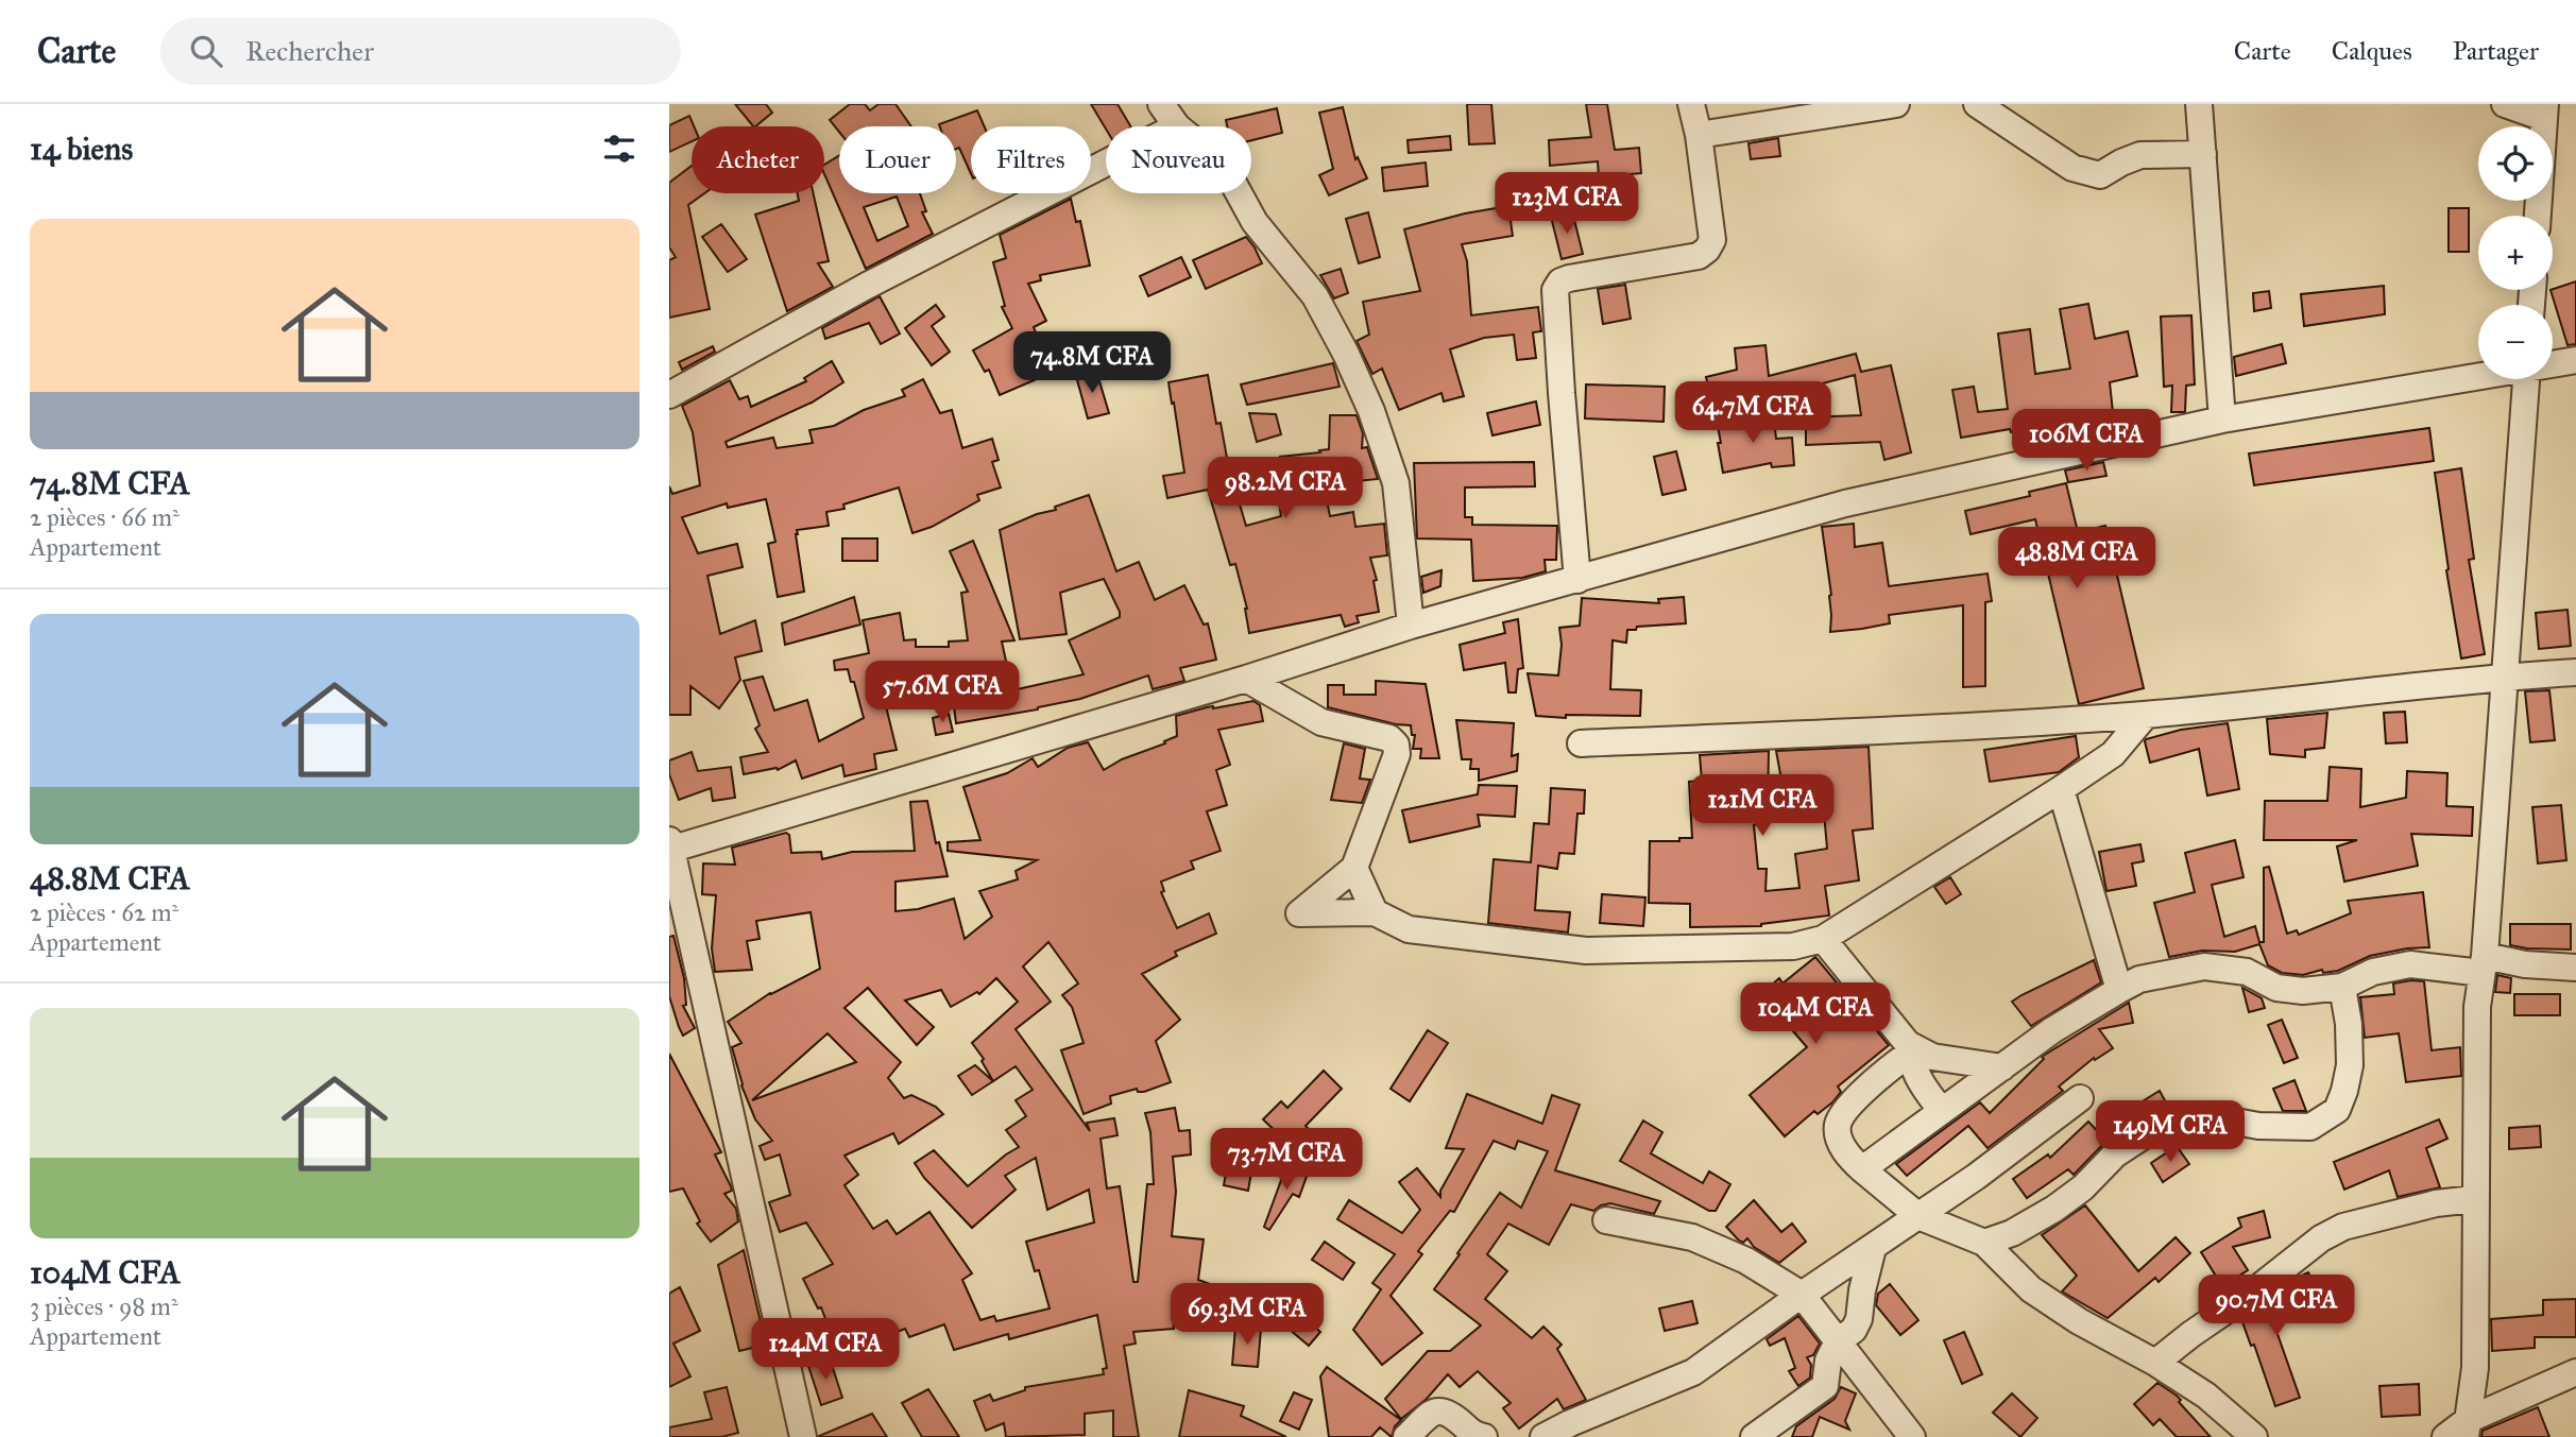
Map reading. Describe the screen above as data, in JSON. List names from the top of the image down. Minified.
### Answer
{"page":{"header":"Carte","search":"Rechercher","nav":["Carte","Calques","Partager"],"heading":"14 biens","map_buttons":["+","−"],"chip":["Acheter","Louer","Filtres","Nouveau"],"price":["123M CFA","74.8M CFA","64.7M CFA","106M CFA","98.2M CFA","48.8M CFA","57.6M CFA","121M CFA","104M CFA","149M CFA","73.7M CFA","90.7M CFA","69.3M CFA","124M CFA"],"list":[{"name":"74.8M CFA","note":"2 pièces · 66 m² · Appartement"},{"name":"48.8M CFA","note":"2 pièces · 62 m² · Appartement"},{"name":"104M CFA","note":"3 pièces · 98 m² · Appartement"}]}}
